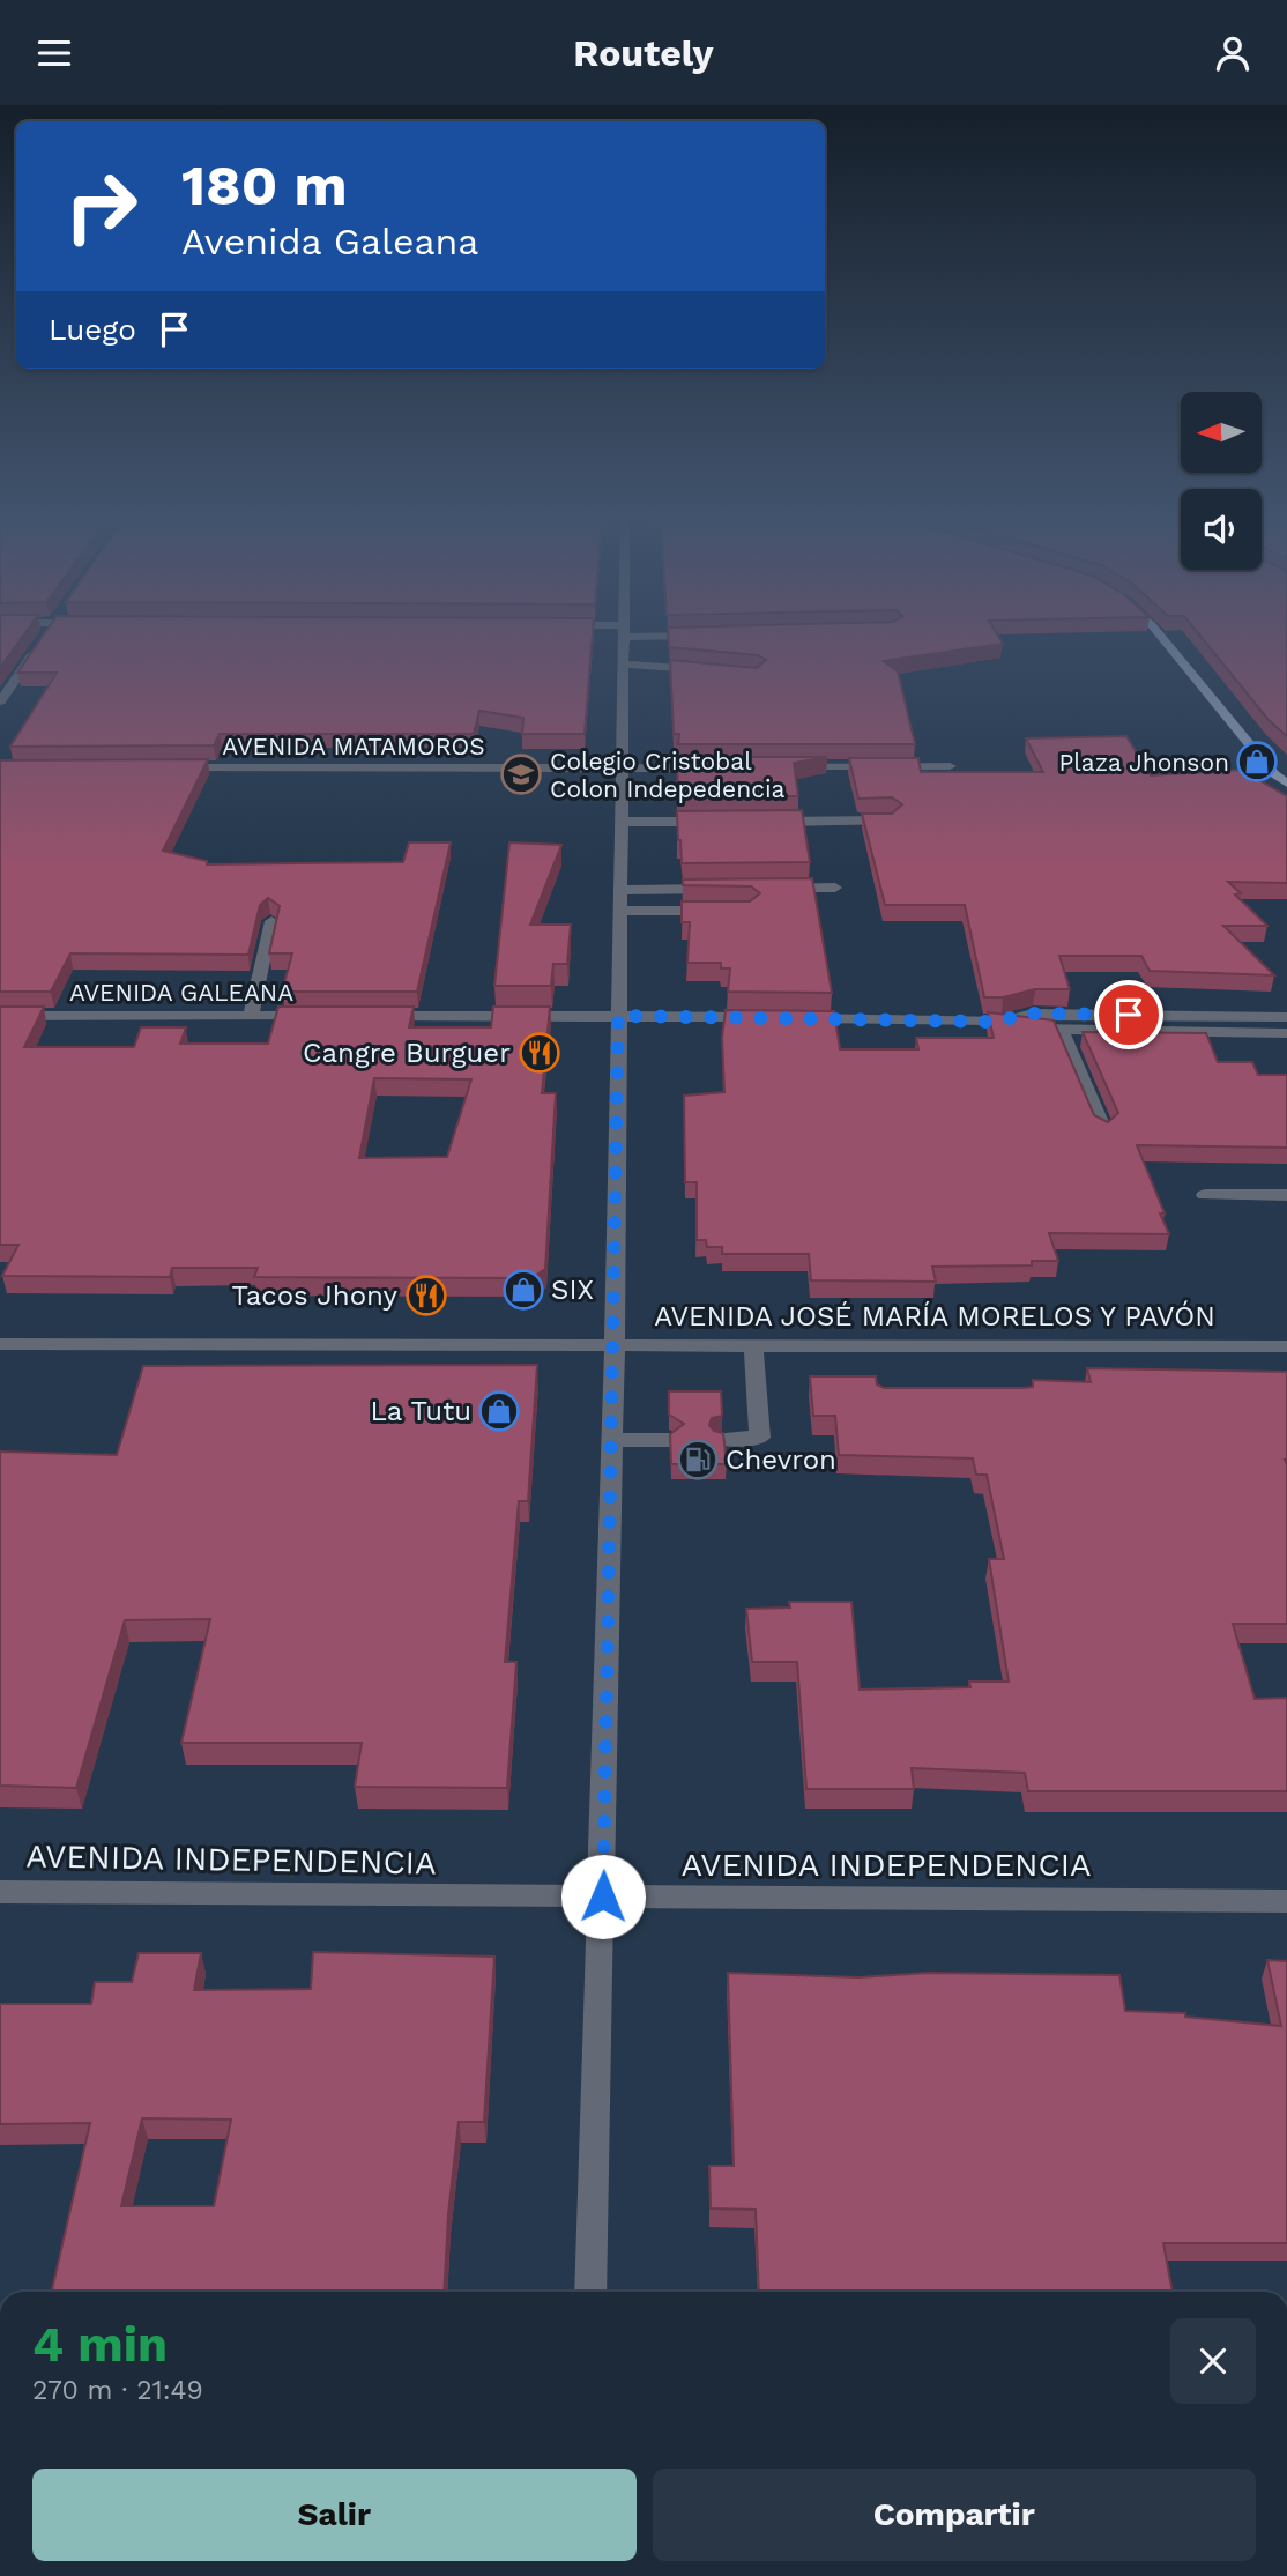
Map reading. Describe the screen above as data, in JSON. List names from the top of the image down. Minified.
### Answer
{"streets":{"street":["AVENIDA MATAMOROS","AVENIDA GALEANA","AVENIDA JOSÉ MARÍA MORELOS Y PAVÓN","AVENIDA INDEPENDENCIA"]},"places":{"shop":["Plaza Jhonson","SIX","La Tutu"],"school or university":["Colegio Cristobal Colon Indepedencia"],"restaurant":["Cangre Burguer","Tacos Jhony"],"fuel station":["Chevron"]},"north":"left","page":{"header":"Routely","turn":["180 m","Avenida Galeana"],"then":"Luego","heading":["4 min","270 m · 21:49"],"buttons":["Salir","Compartir"]}}
